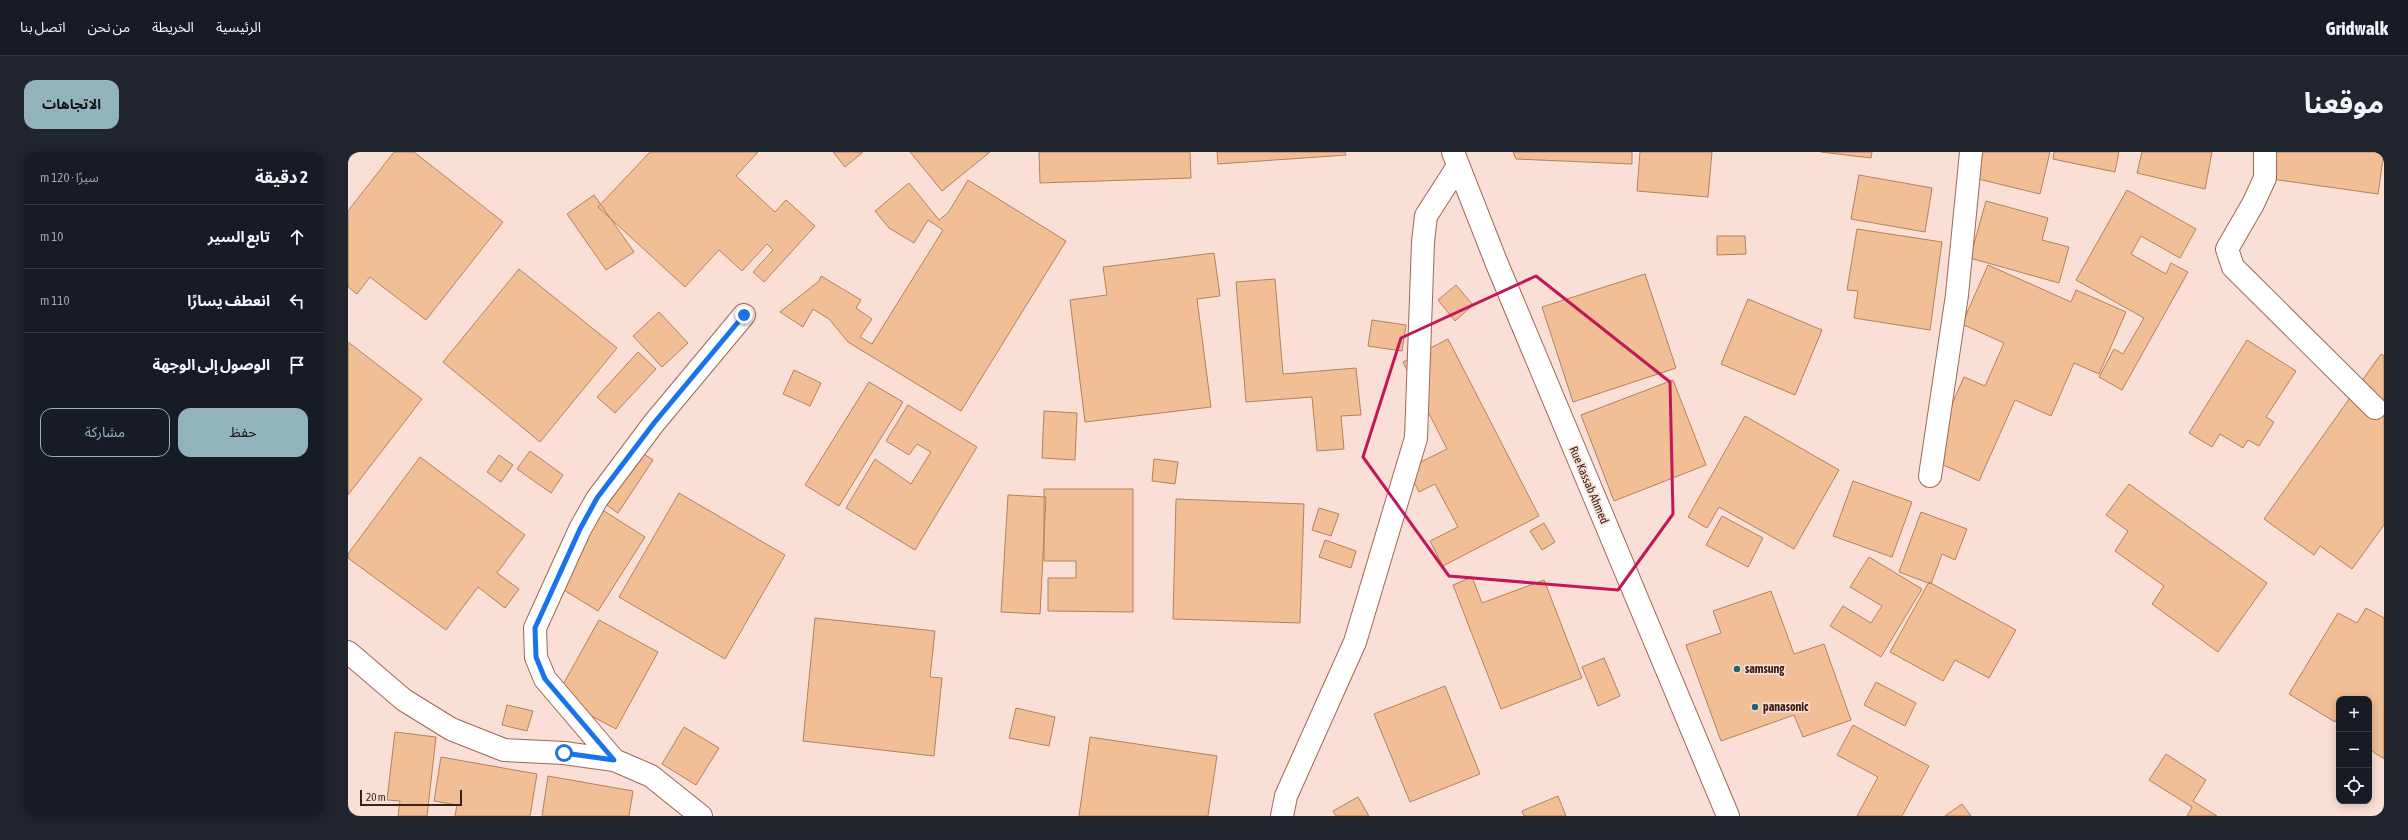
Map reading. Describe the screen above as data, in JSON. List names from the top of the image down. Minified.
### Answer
{"streets":{"street":["Rue Kassab Ahmed"]},"places":["samsung","panasonic"],"scale_bar":"20 m","page":{"header":"Gridwalk","nav":["الرئيسية","الخريطة","من نحن","اتصل بنا"],"title":"موقعنا","buttons":["الاتجاهات",["حفظ","مشاركة"]],"heading":["2 دقيقة","سيرًا · 120 m"],"list":[["تابع السير","10 m"],["انعطف يسارًا","110 m"],"الوصول إلى الوجهة"],"map_buttons":["+","−"],"scale":"20 m"}}
